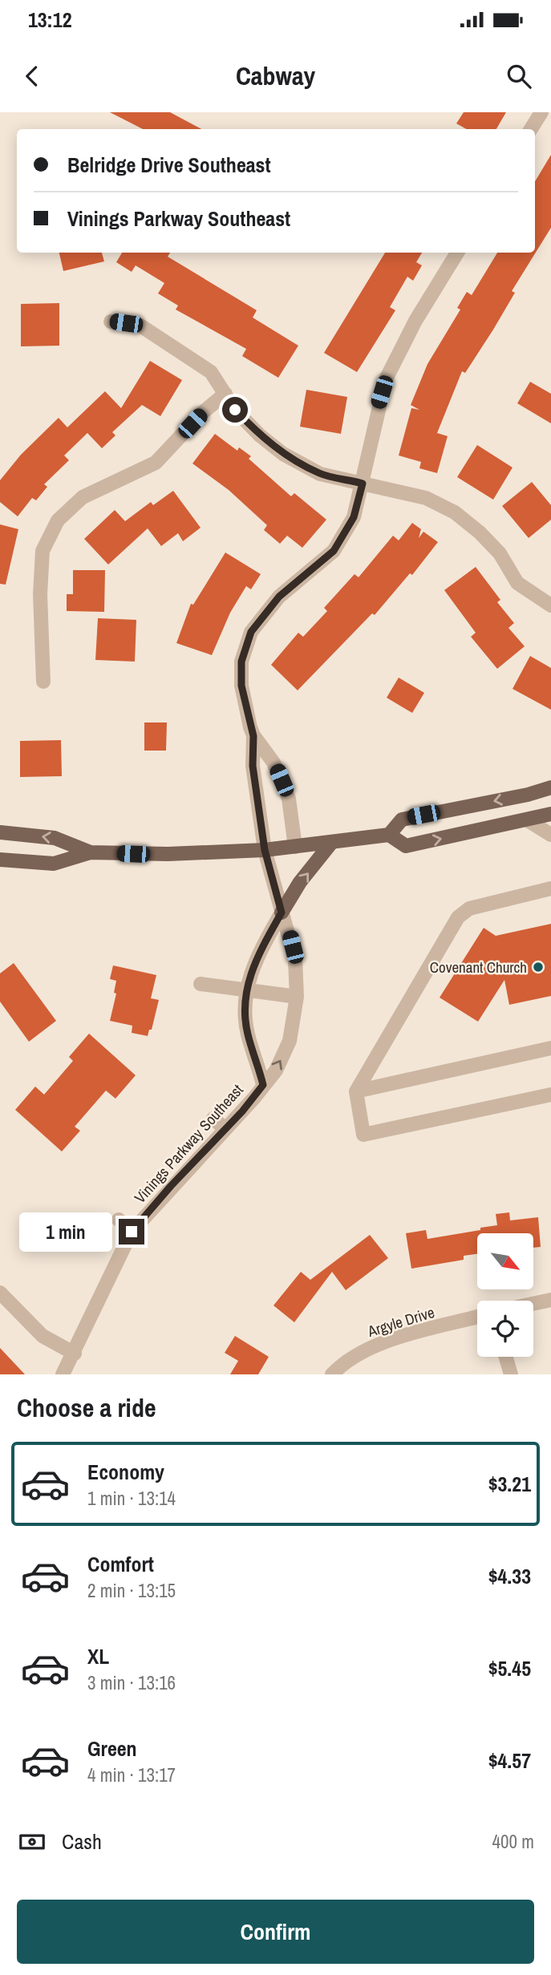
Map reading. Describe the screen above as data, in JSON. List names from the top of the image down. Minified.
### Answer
{"streets":{"street":["Vinings Parkway Southeast","Argyle Drive"]},"places":["Covenant Church"],"north":"bottom right","page":{"status":"13:12","header":"Cabway","banner":["Belridge Drive Southeast","Vinings Parkway Southeast"],"bubble":"1 min","heading":"Choose a ride","list":[{"name":"Economy","note":"1 min · 13:14","value":"$3.21"},{"name":"Comfort","note":"2 min · 13:15","value":"$4.33"},{"name":"XL","note":"3 min · 13:16","value":"$5.45"},{"name":"Green","note":"4 min · 13:17","value":"$4.57"}],"pay":["Cash","400 m"],"buttons":"Confirm"}}
